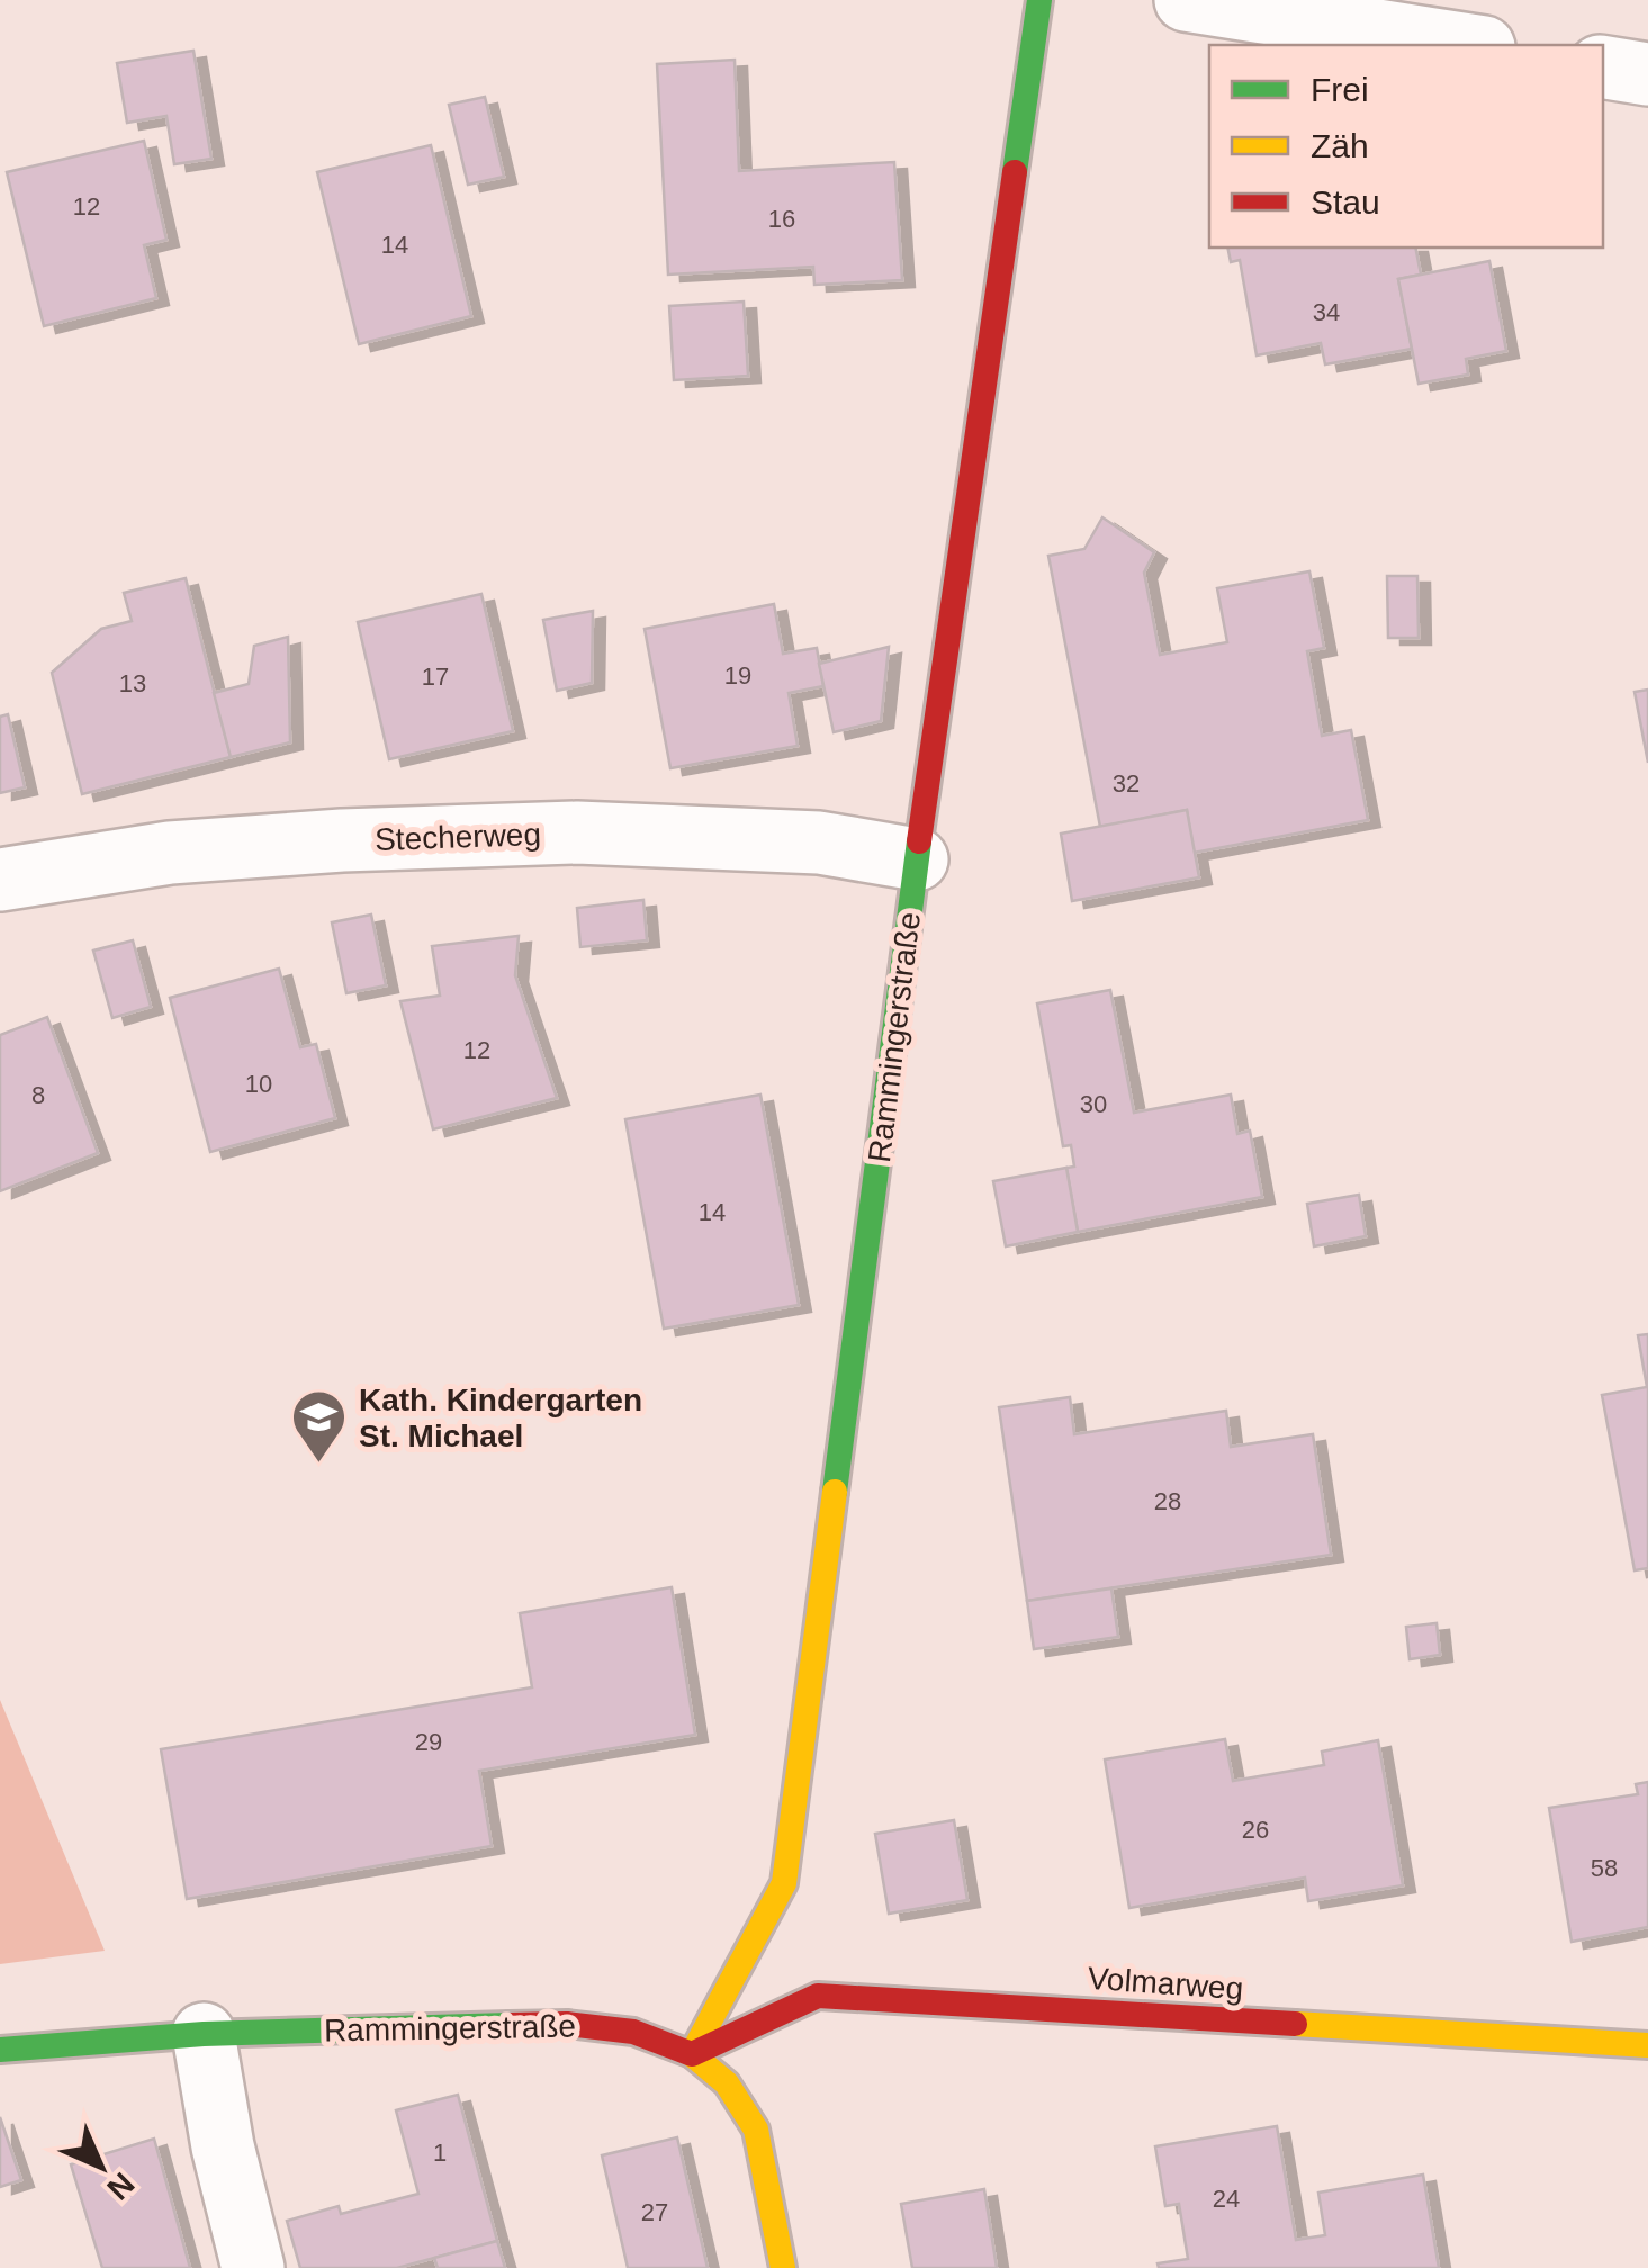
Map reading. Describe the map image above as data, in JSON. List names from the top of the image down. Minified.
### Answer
{"streets":{"street":["Stecherweg","Rammingerstraße","Volmarweg"]},"crossings":[["Stecherweg","Rammingerstraße"],["Rammingerstraße","Volmarweg"]],"places":{"school or university":["Kath. Kindergarten St. Michael"]},"house_numbers":["12","16","14","34","19","17","13","32","12","10","8","30","14","28","29","26","58","1","24","27"],"legend":["Frei","Zäh","Stau"],"north":"bottom right"}
